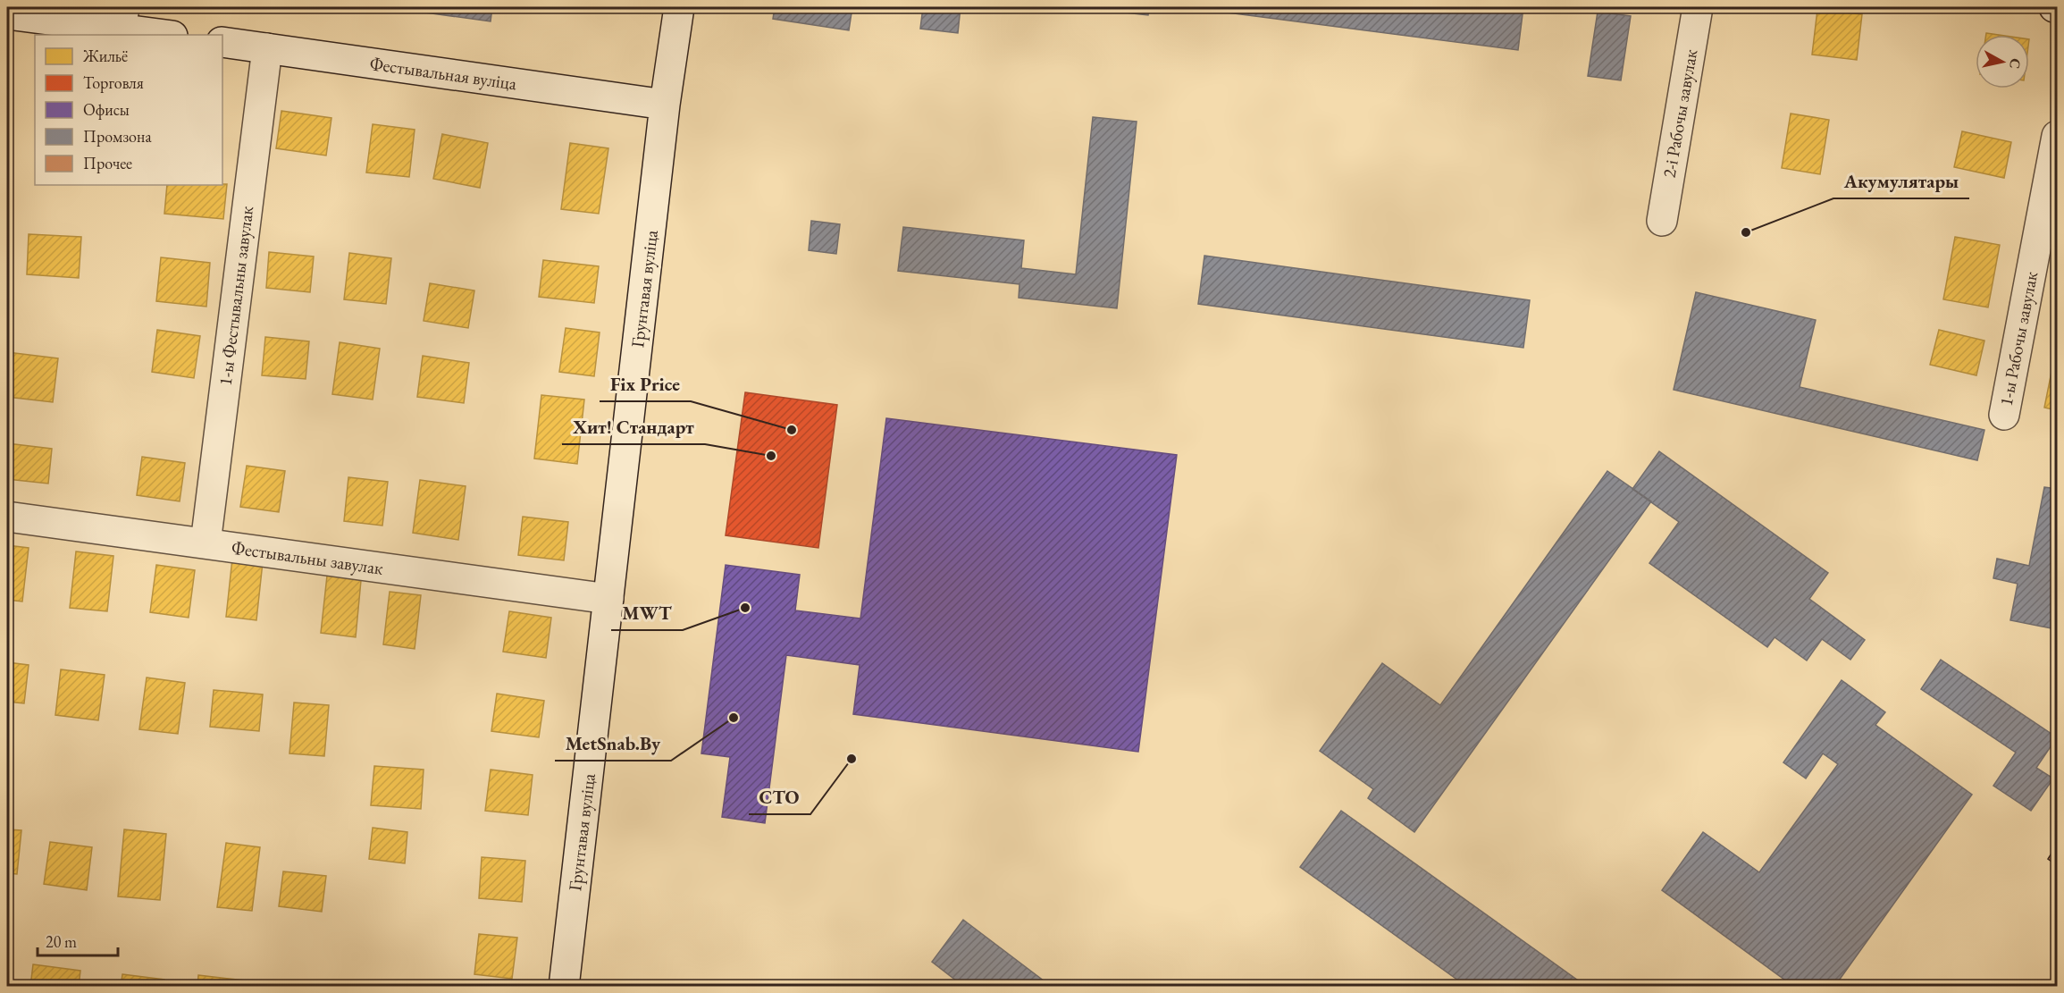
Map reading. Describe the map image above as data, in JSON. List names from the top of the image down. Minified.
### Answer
{"streets":{"street":["Фестывальная вуліца","2-і Рабочы завулак","Грунтавая вуліца","1-ы Фестывальны завулак","1-ы Рабочы завулак","Фестывальны завулак"]},"crossings":[["Фестывальная вуліца","Грунтавая вуліца"],["Фестывальная вуліца","1-ы Фестывальны завулак"],["Грунтавая вуліца","Фестывальны завулак"],["1-ы Фестывальны завулак","Фестывальны завулак"]],"places":["Акумулятары","Fix Price","Хит! Стандарт","MWT","MetSnab.By","СТО"],"legend":["Жильё","Торговля","Офисы","Промзона","Прочее"],"scale_bar":"20 m","north":"right"}
